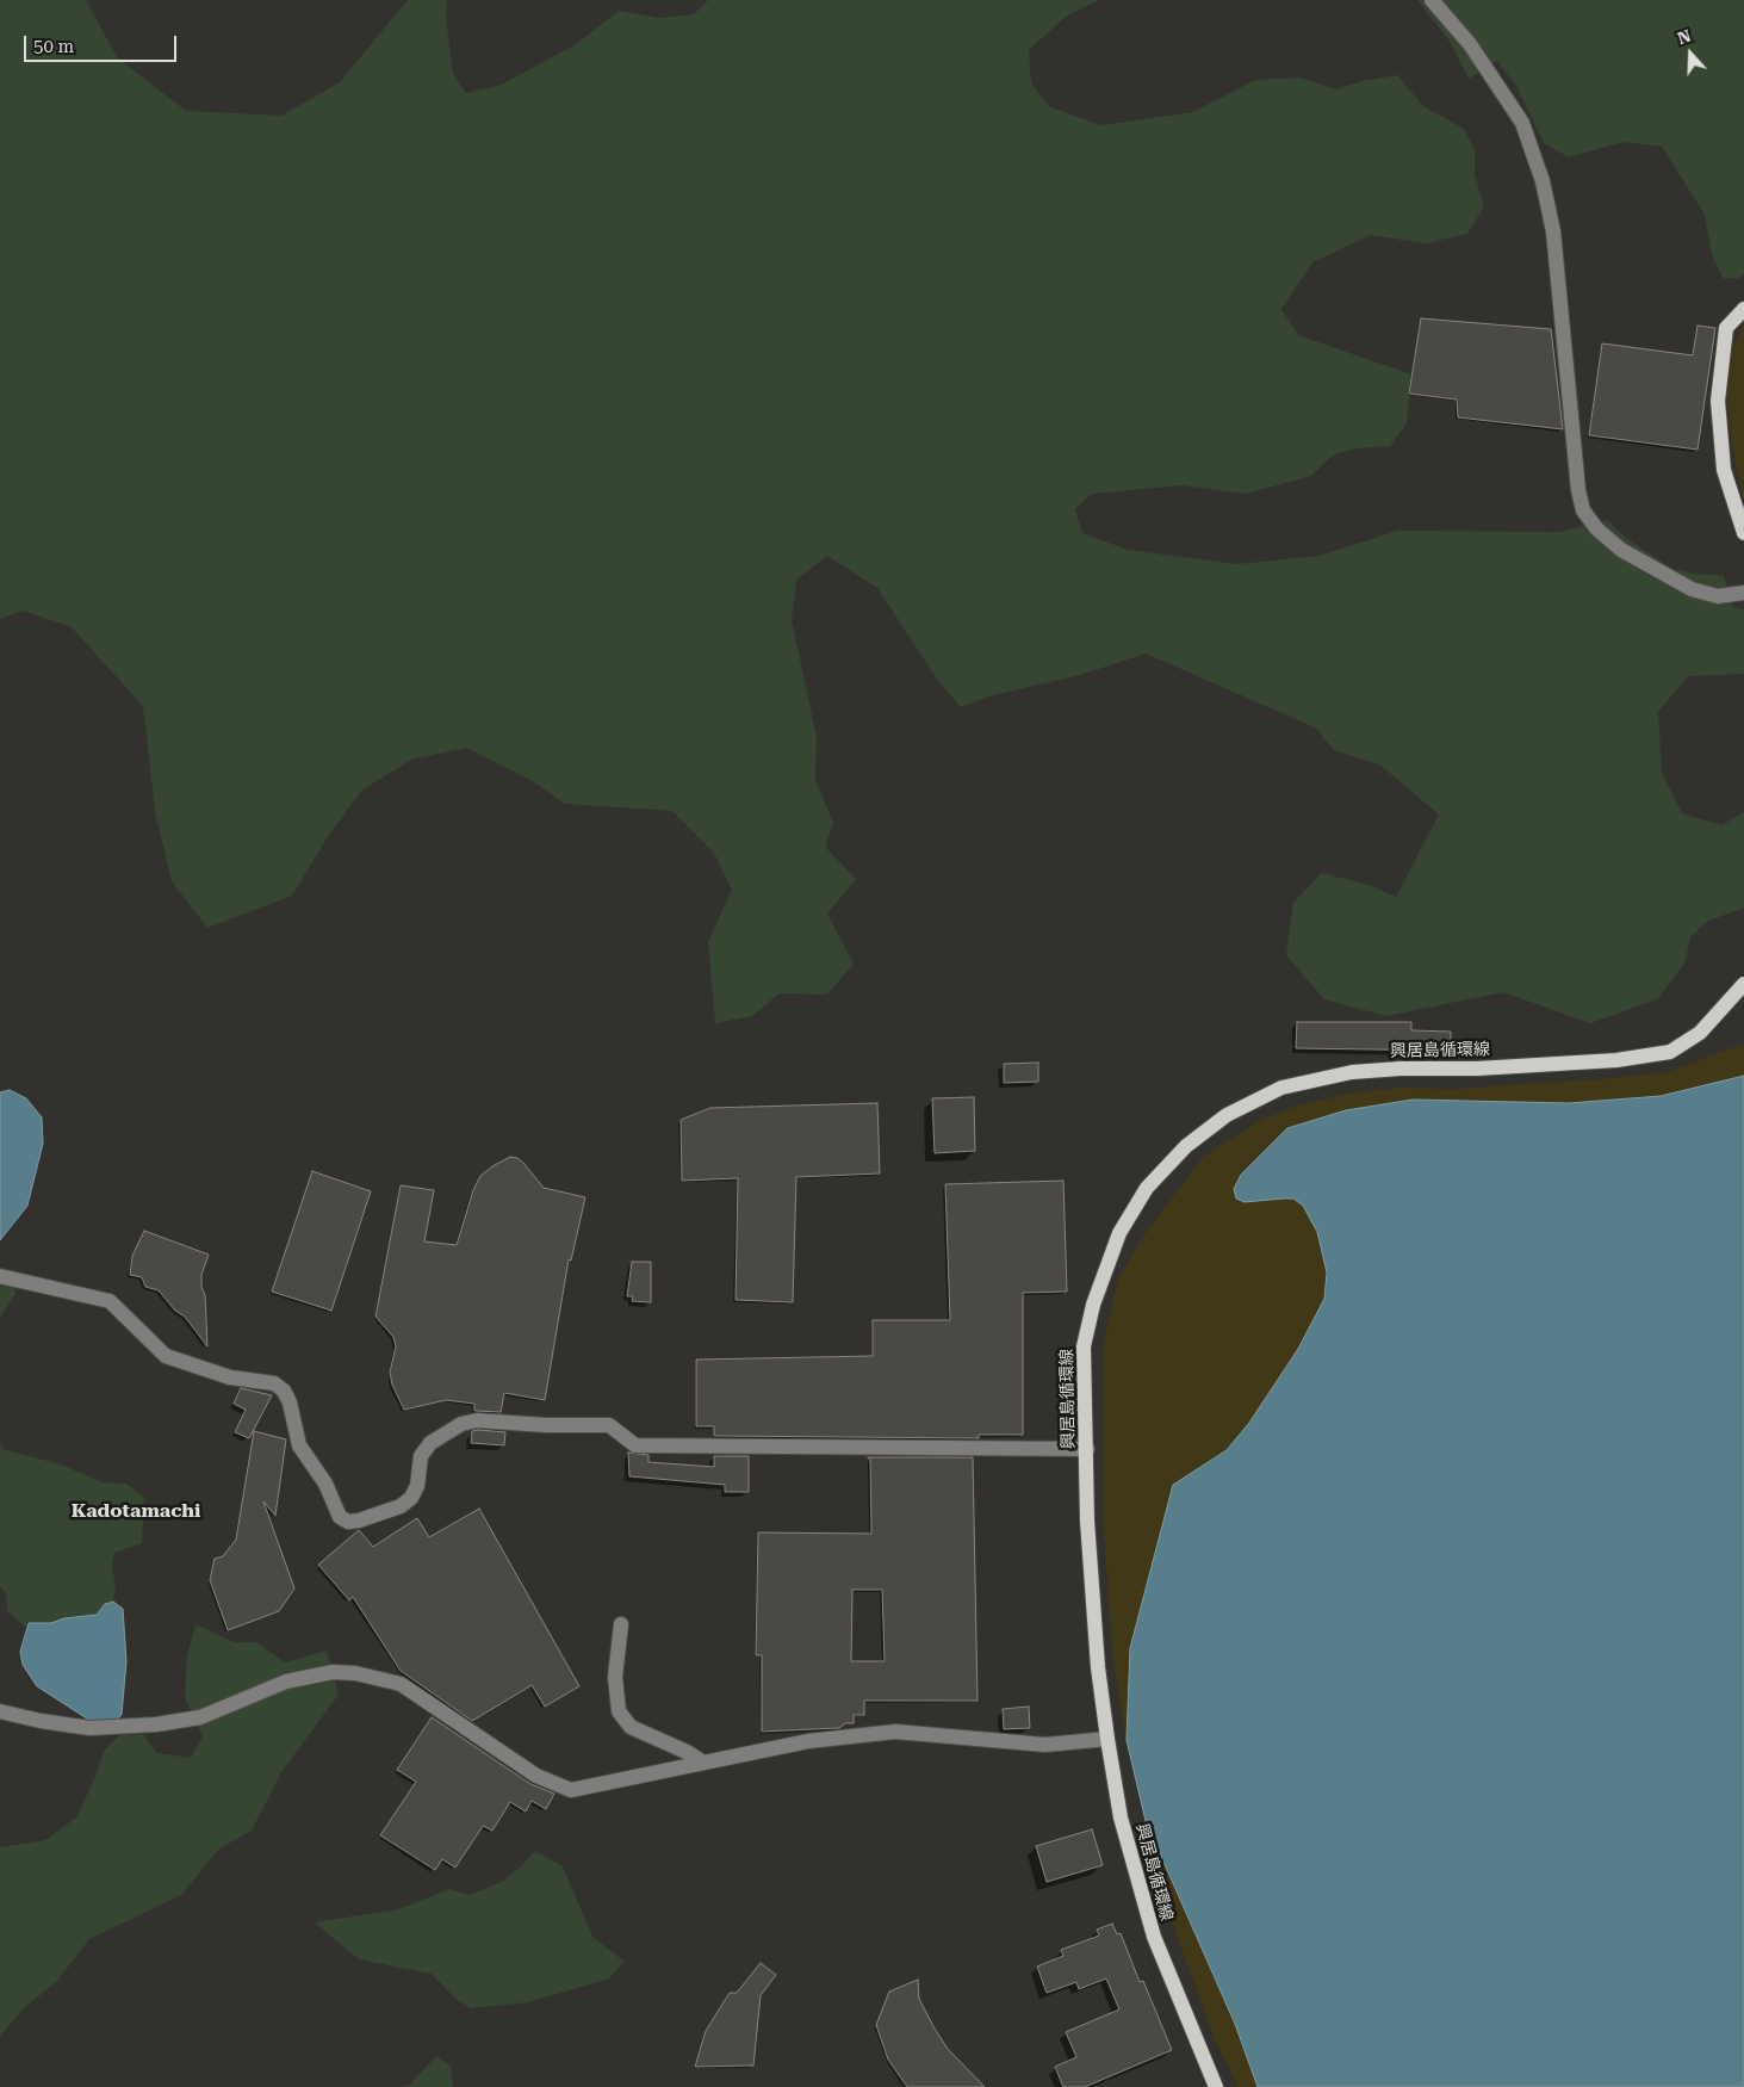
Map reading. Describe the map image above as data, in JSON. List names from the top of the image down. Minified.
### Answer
{"streets":{"main road":["興居島循環線"]},"districts":["Kadotamachi"],"scale_bar":"50 m","north":"top"}
